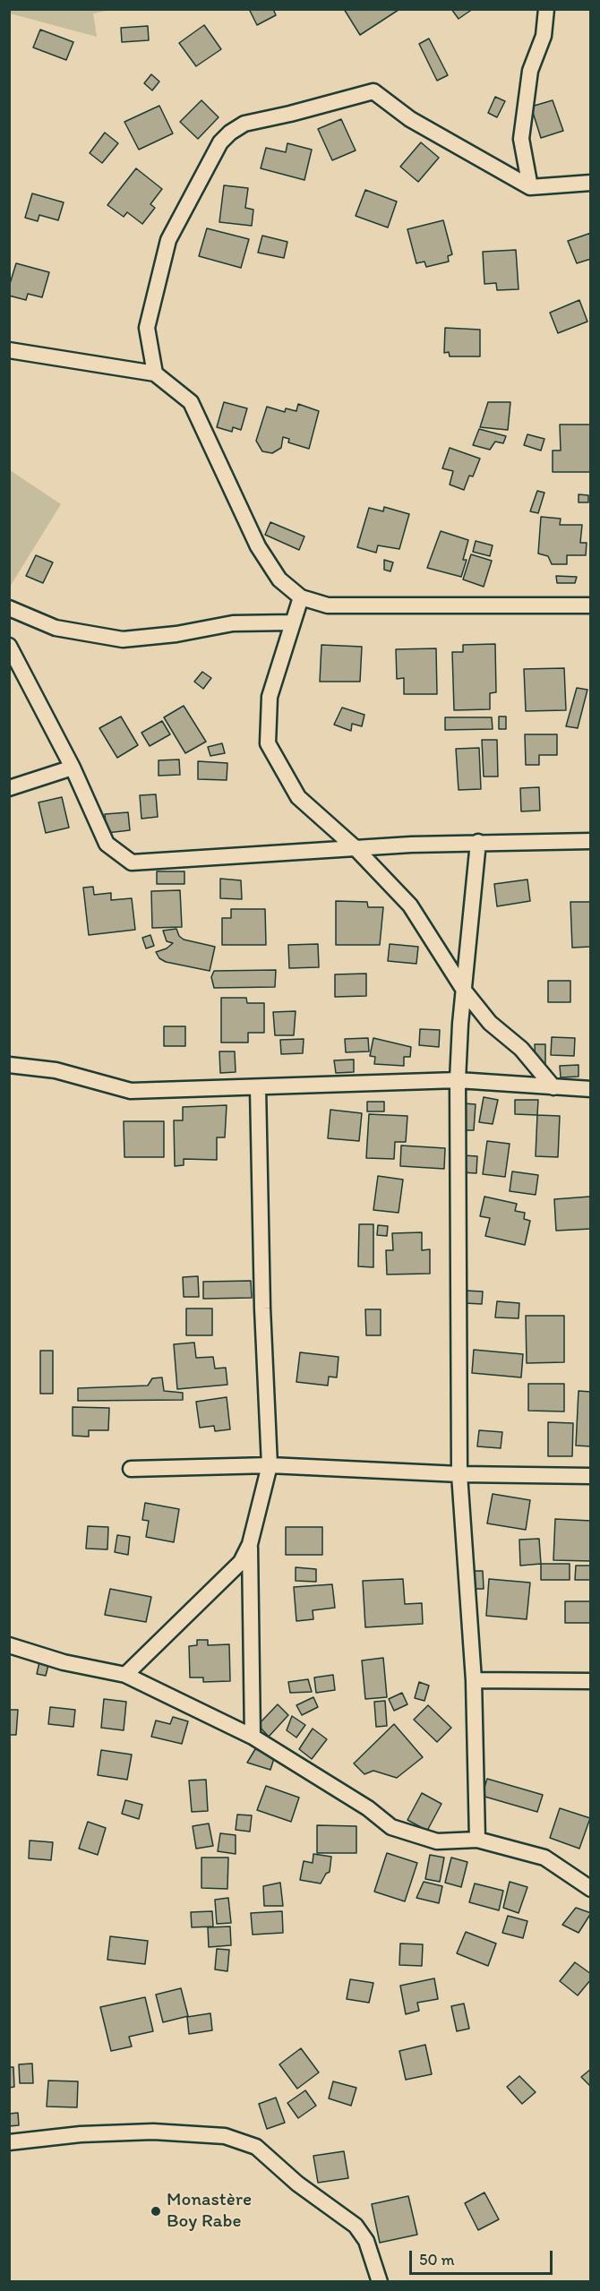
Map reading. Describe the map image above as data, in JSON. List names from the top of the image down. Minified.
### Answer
{"places":["Monastère Boy Rabe"],"scale_bar":"50 m"}
